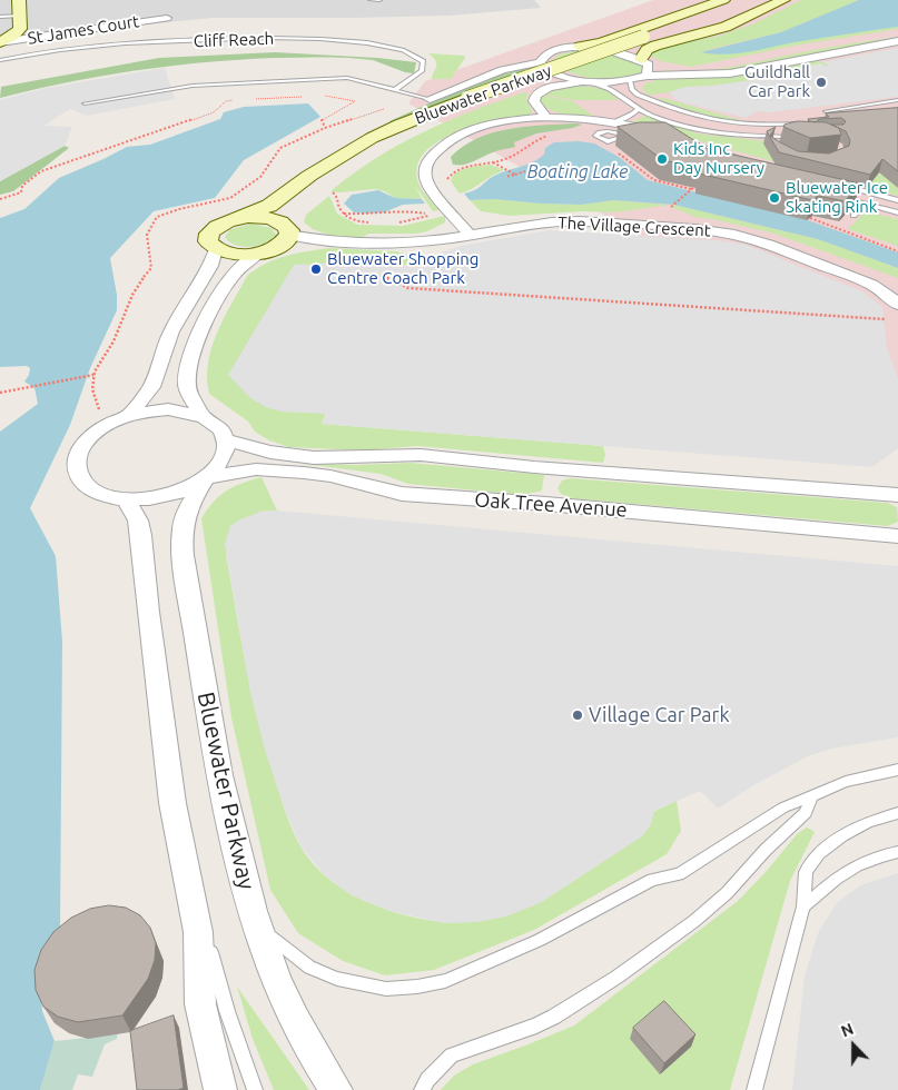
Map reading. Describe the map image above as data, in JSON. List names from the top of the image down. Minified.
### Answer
{"streets":{"street":["St James Court","Bluewater Parkway","The Village Crescent","Oak Tree Avenue"],"lane":["Cliff Reach"]},"crossings":[["Bluewater Parkway","The Village Crescent"],["Bluewater Parkway","Oak Tree Avenue"]],"water":["Boating Lake"],"places":["Guildhall Car Park","Kids Inc Day Nursery","Bluewater Ice Skating Rink","Bluewater Shopping Centre Coach Park","Village Car Park"],"north":"top"}
